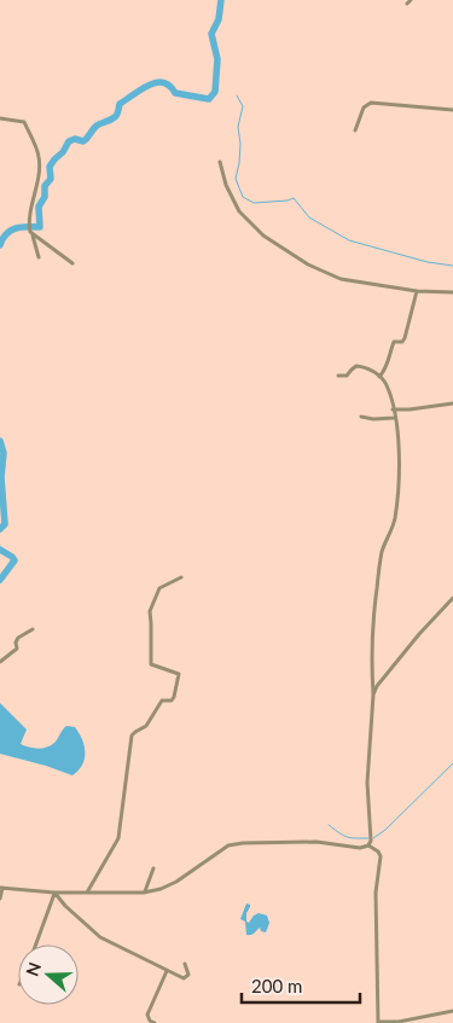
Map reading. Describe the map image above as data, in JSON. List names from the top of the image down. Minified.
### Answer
{"scale_bar":"200 m","north":"left"}
